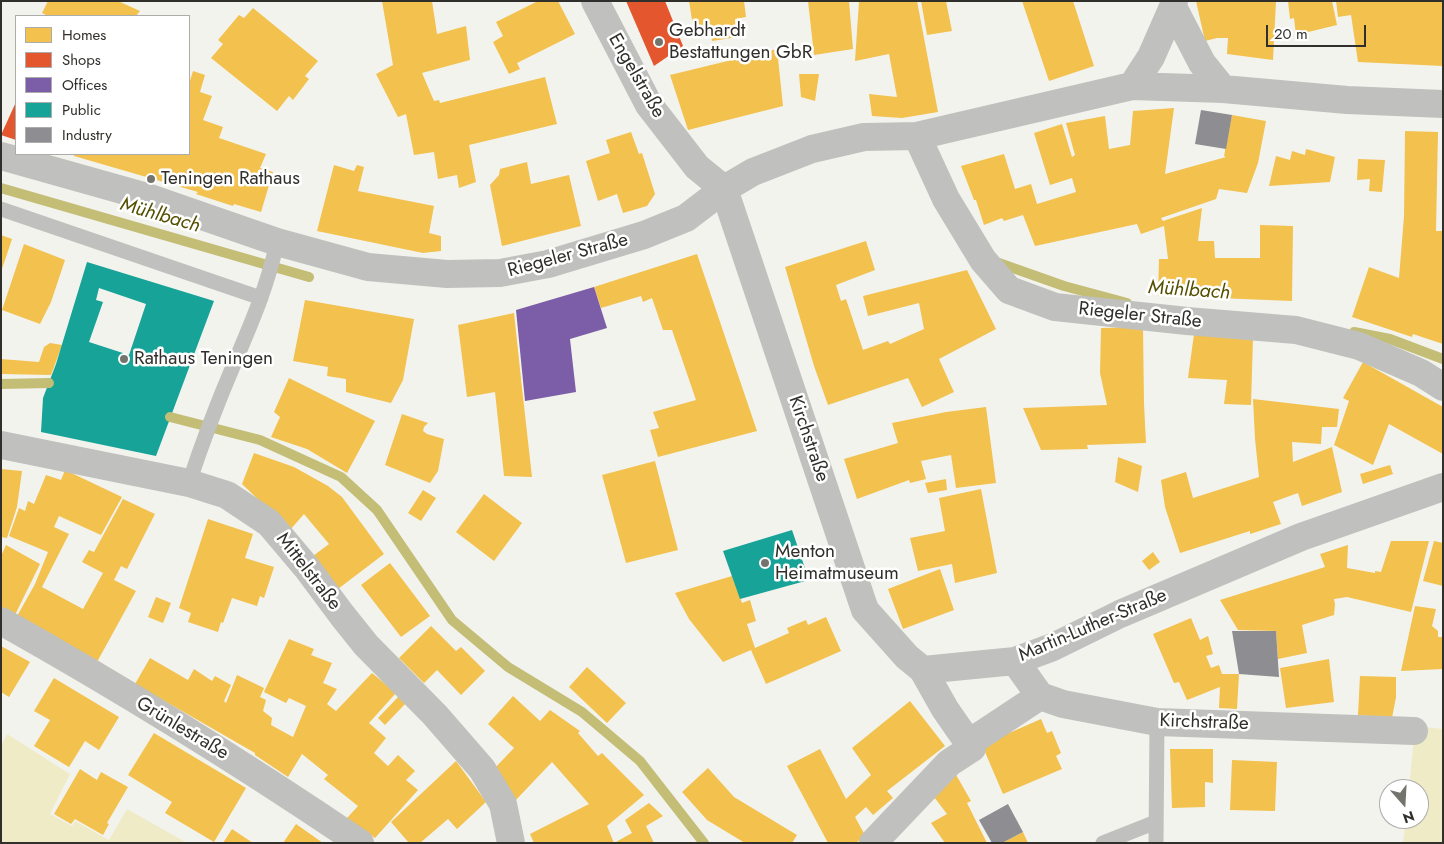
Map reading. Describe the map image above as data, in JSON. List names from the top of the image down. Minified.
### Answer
{"streets":{"street":["Engelstraße","Riegeler Straße","Kirchstraße","Mittelstraße","Martin-Luther-Straße","Grünlestraße"]},"crossings":[["Engelstraße","Riegeler Straße"],["Engelstraße","Kirchstraße"],["Riegeler Straße","Kirchstraße"],["Kirchstraße","Martin-Luther-Straße"]],"water":["Mühlbach"],"places":["Gebhardt Bestattungen GbR","Teningen Rathaus","Rathaus Teningen","Menton Heimatmuseum"],"legend":["Homes","Shops","Offices","Public","Industry"],"scale_bar":"20 m","north":"bottom"}
